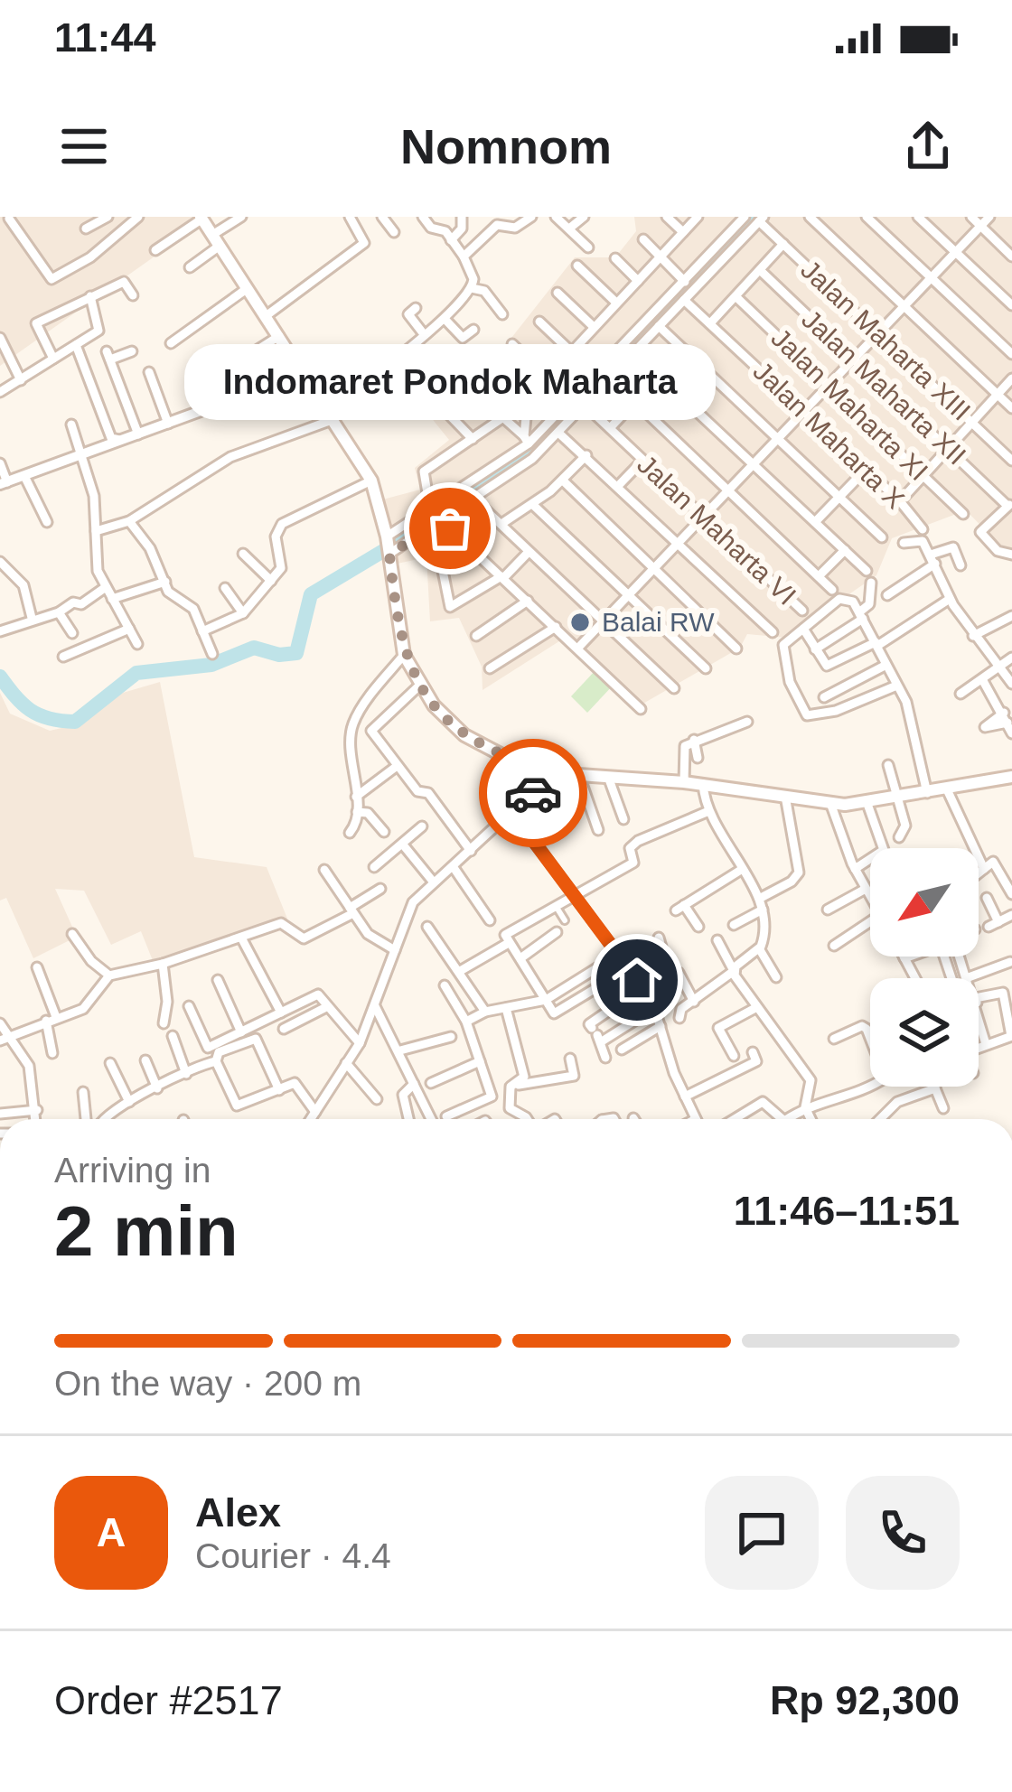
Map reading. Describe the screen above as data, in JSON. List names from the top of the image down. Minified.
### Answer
{"streets":{"street":["Jalan Maharta XIII","Jalan Maharta XII","Jalan Maharta XI","Jalan Maharta X","Jalan Maharta VI"]},"places":["Indomaret Pondok Maharta","Balai RW"],"north":"bottom left","page":{"status":"11:44","header":"Nomnom","bubble":"Indomaret Pondok Maharta","heading":["2 min","Arriving in","11:46–11:51"],"panel":["Alex","Courier · 4.4","Order #2517","Rp 92,300"],"bar":"On the way · 200 m","round":"A"}}
